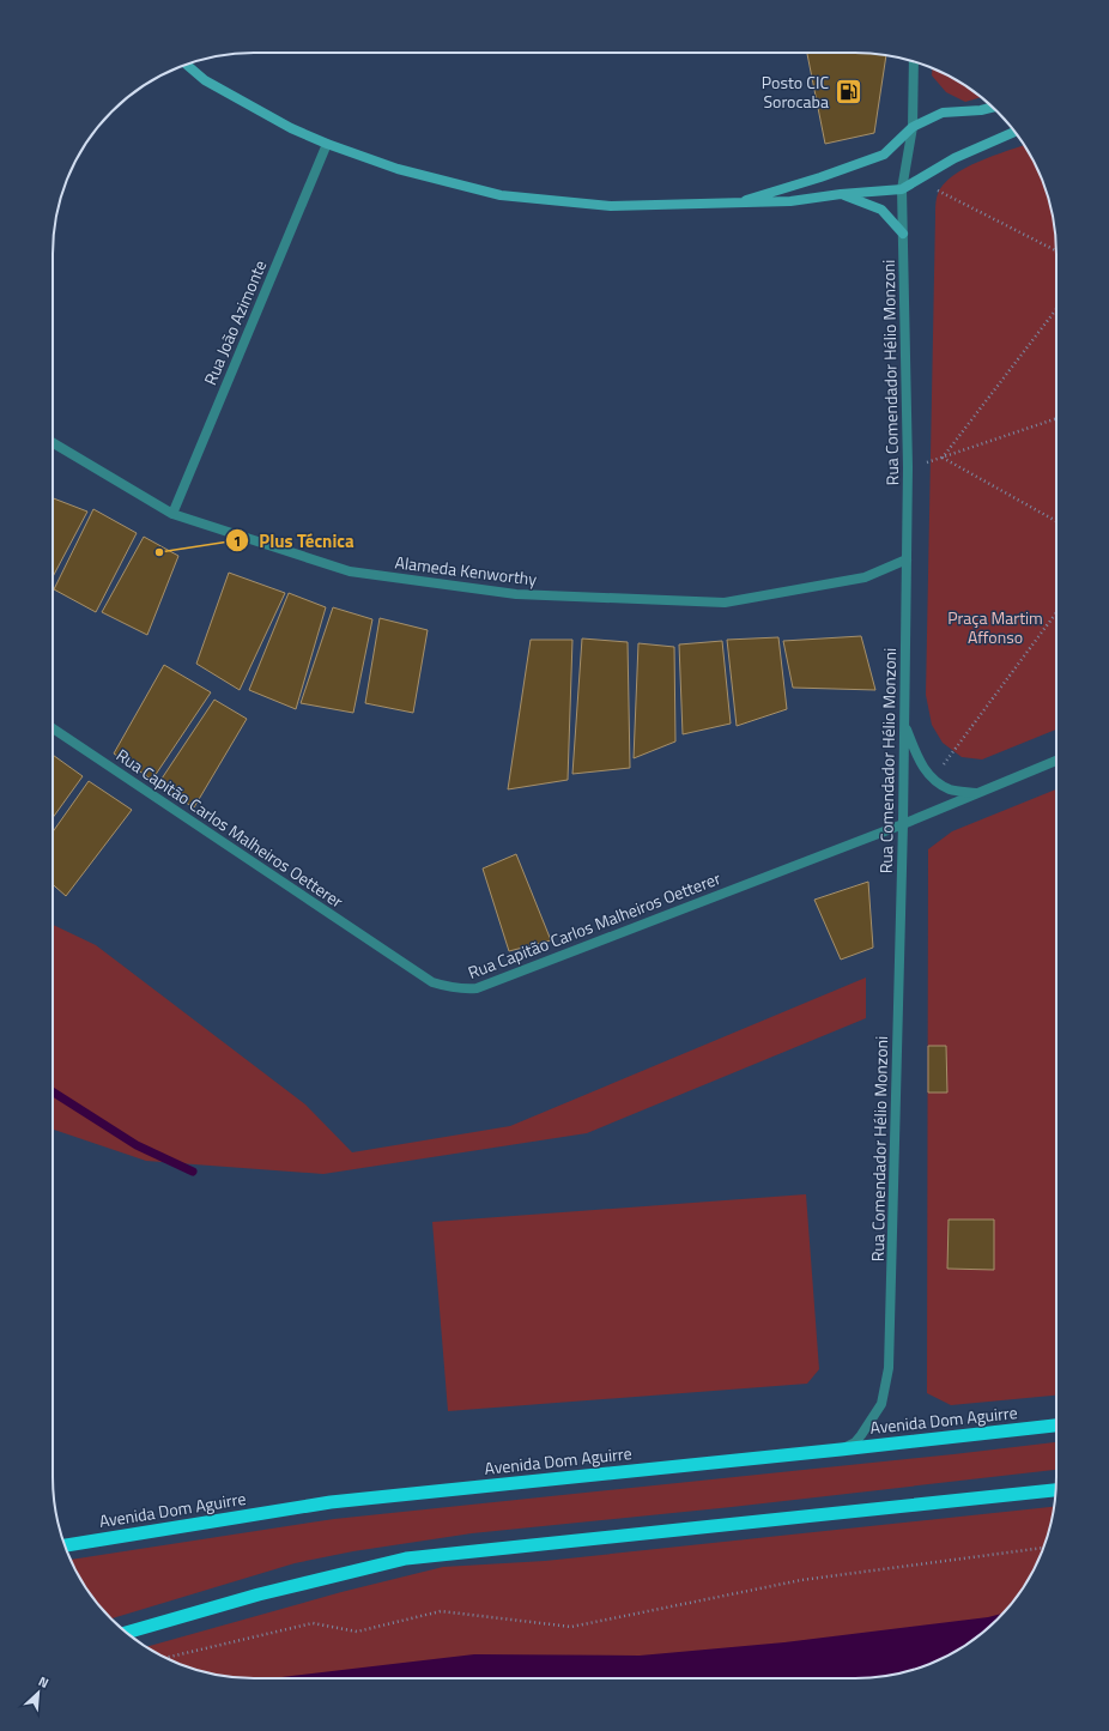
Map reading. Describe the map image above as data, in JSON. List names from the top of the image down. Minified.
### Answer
{"streets":{"highway":["Avenida Dom Aguirre"],"street":["Rua João Azimonte","Rua Comendador Hélio Monzoni","Alameda Kenworthy","Rua Capitão Carlos Malheiros Oetterer"]},"crossings":[["Rua João Azimonte","Alameda Kenworthy"],["Rua Comendador Hélio Monzoni","Alameda Kenworthy"],["Rua Comendador Hélio Monzoni","Rua Capitão Carlos Malheiros Oetterer"],["Rua Comendador Hélio Monzoni","Avenida Dom Aguirre"]],"parks":["Praça Martim Affonso"],"places":{"fuel station":["Posto CIC Sorocaba"],"other":["Plus Técnica"]},"north":"top right"}
